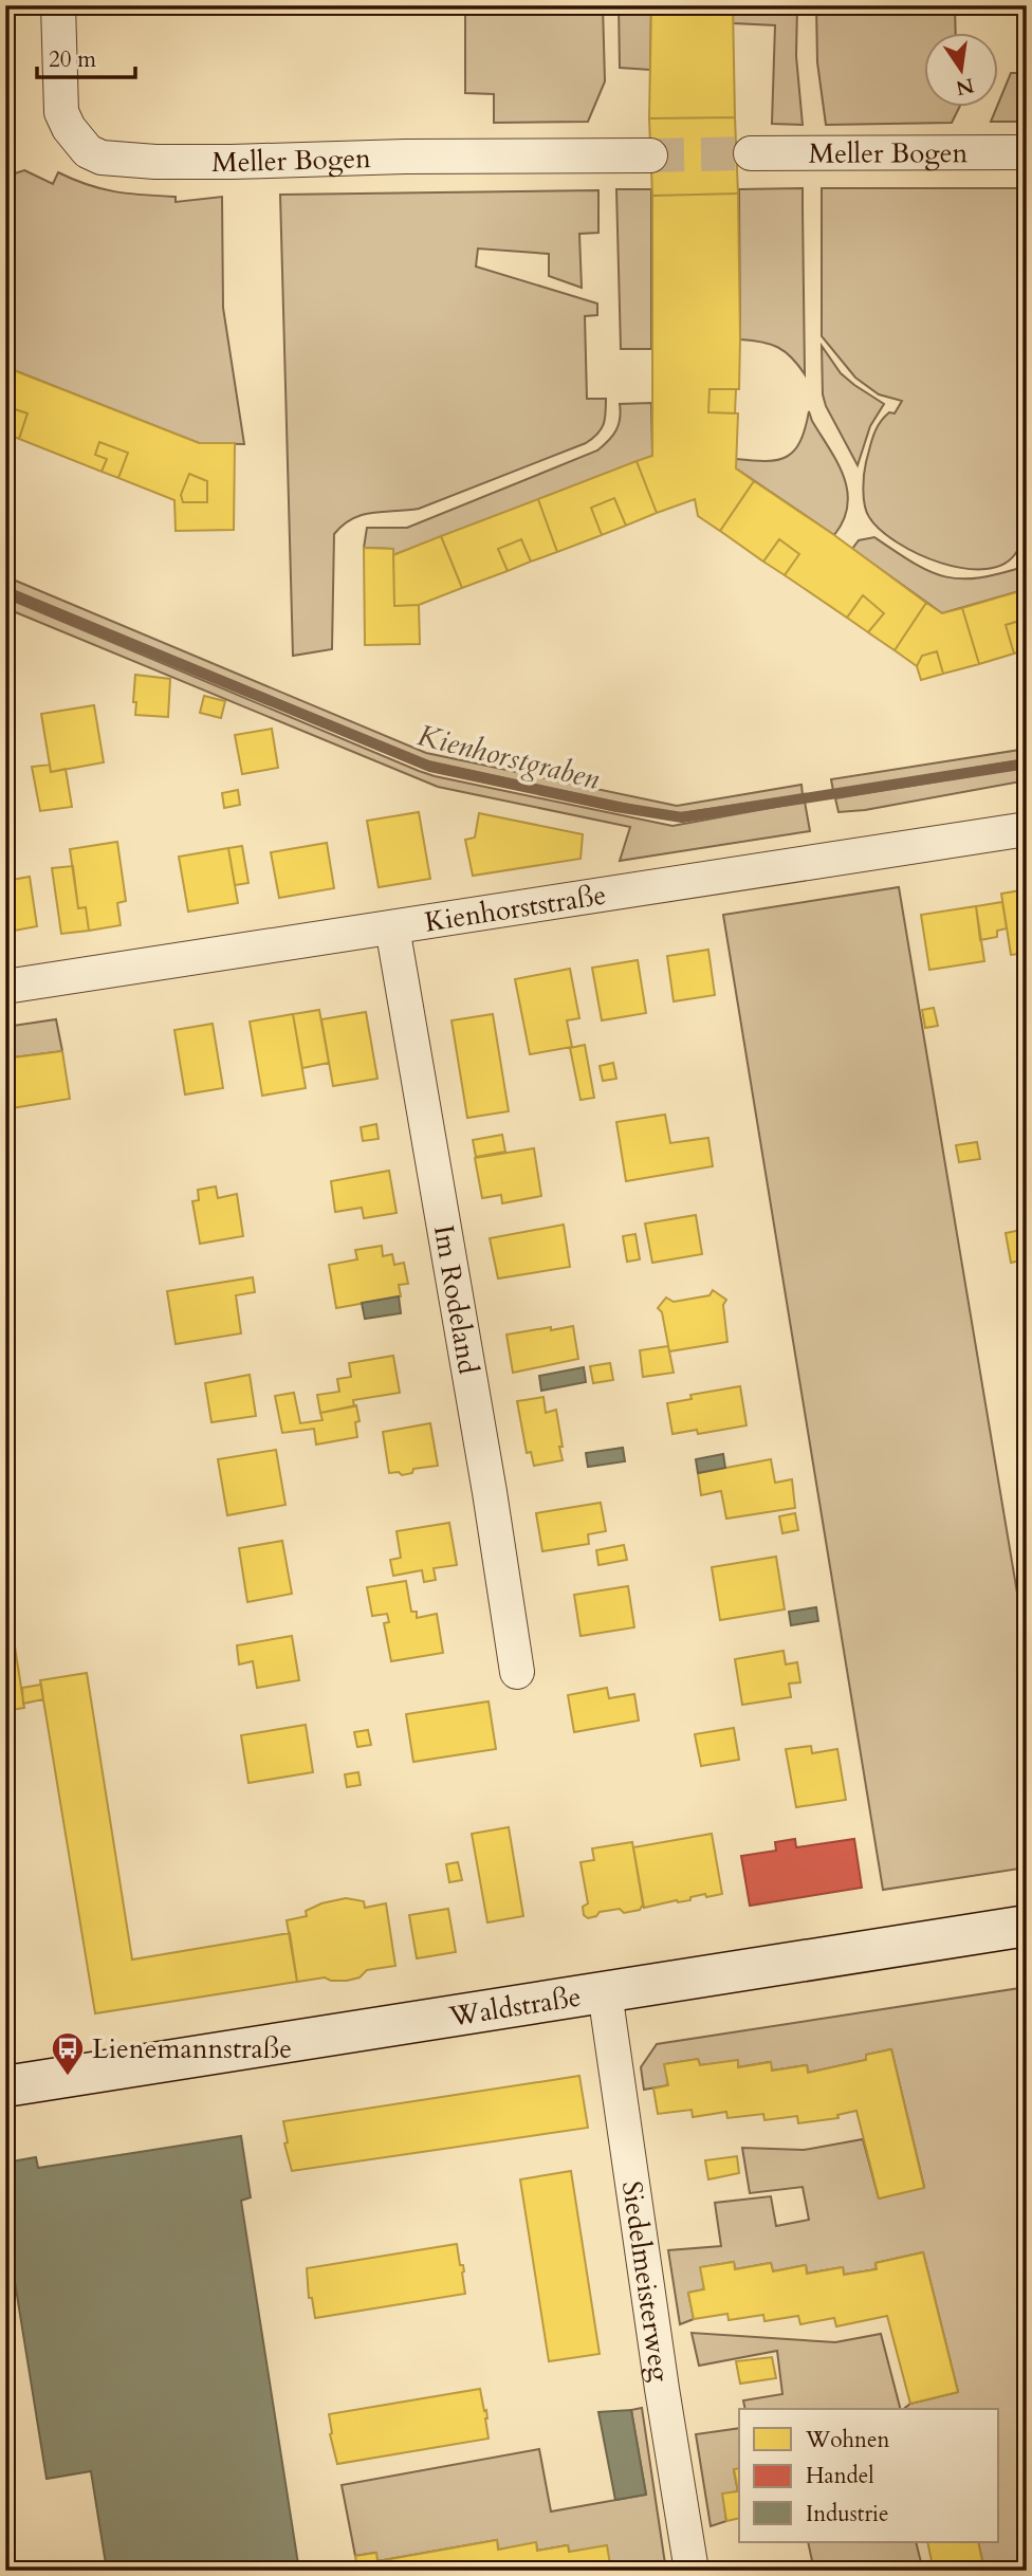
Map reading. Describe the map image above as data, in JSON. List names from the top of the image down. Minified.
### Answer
{"streets":{"main road":["Waldstraße"],"street":["Meller Bogen","Kienhorststraße","Im Rodeland","Siedelmeisterweg"]},"crossings":[["Kienhorststraße","Im Rodeland"],["Waldstraße","Siedelmeisterweg"]],"water":["Kienhorstgraben"],"places":{"bus stop":["Lienemannstraße"]},"legend":["Wohnen","Handel","Industrie"],"scale_bar":"20 m","north":"bottom"}
